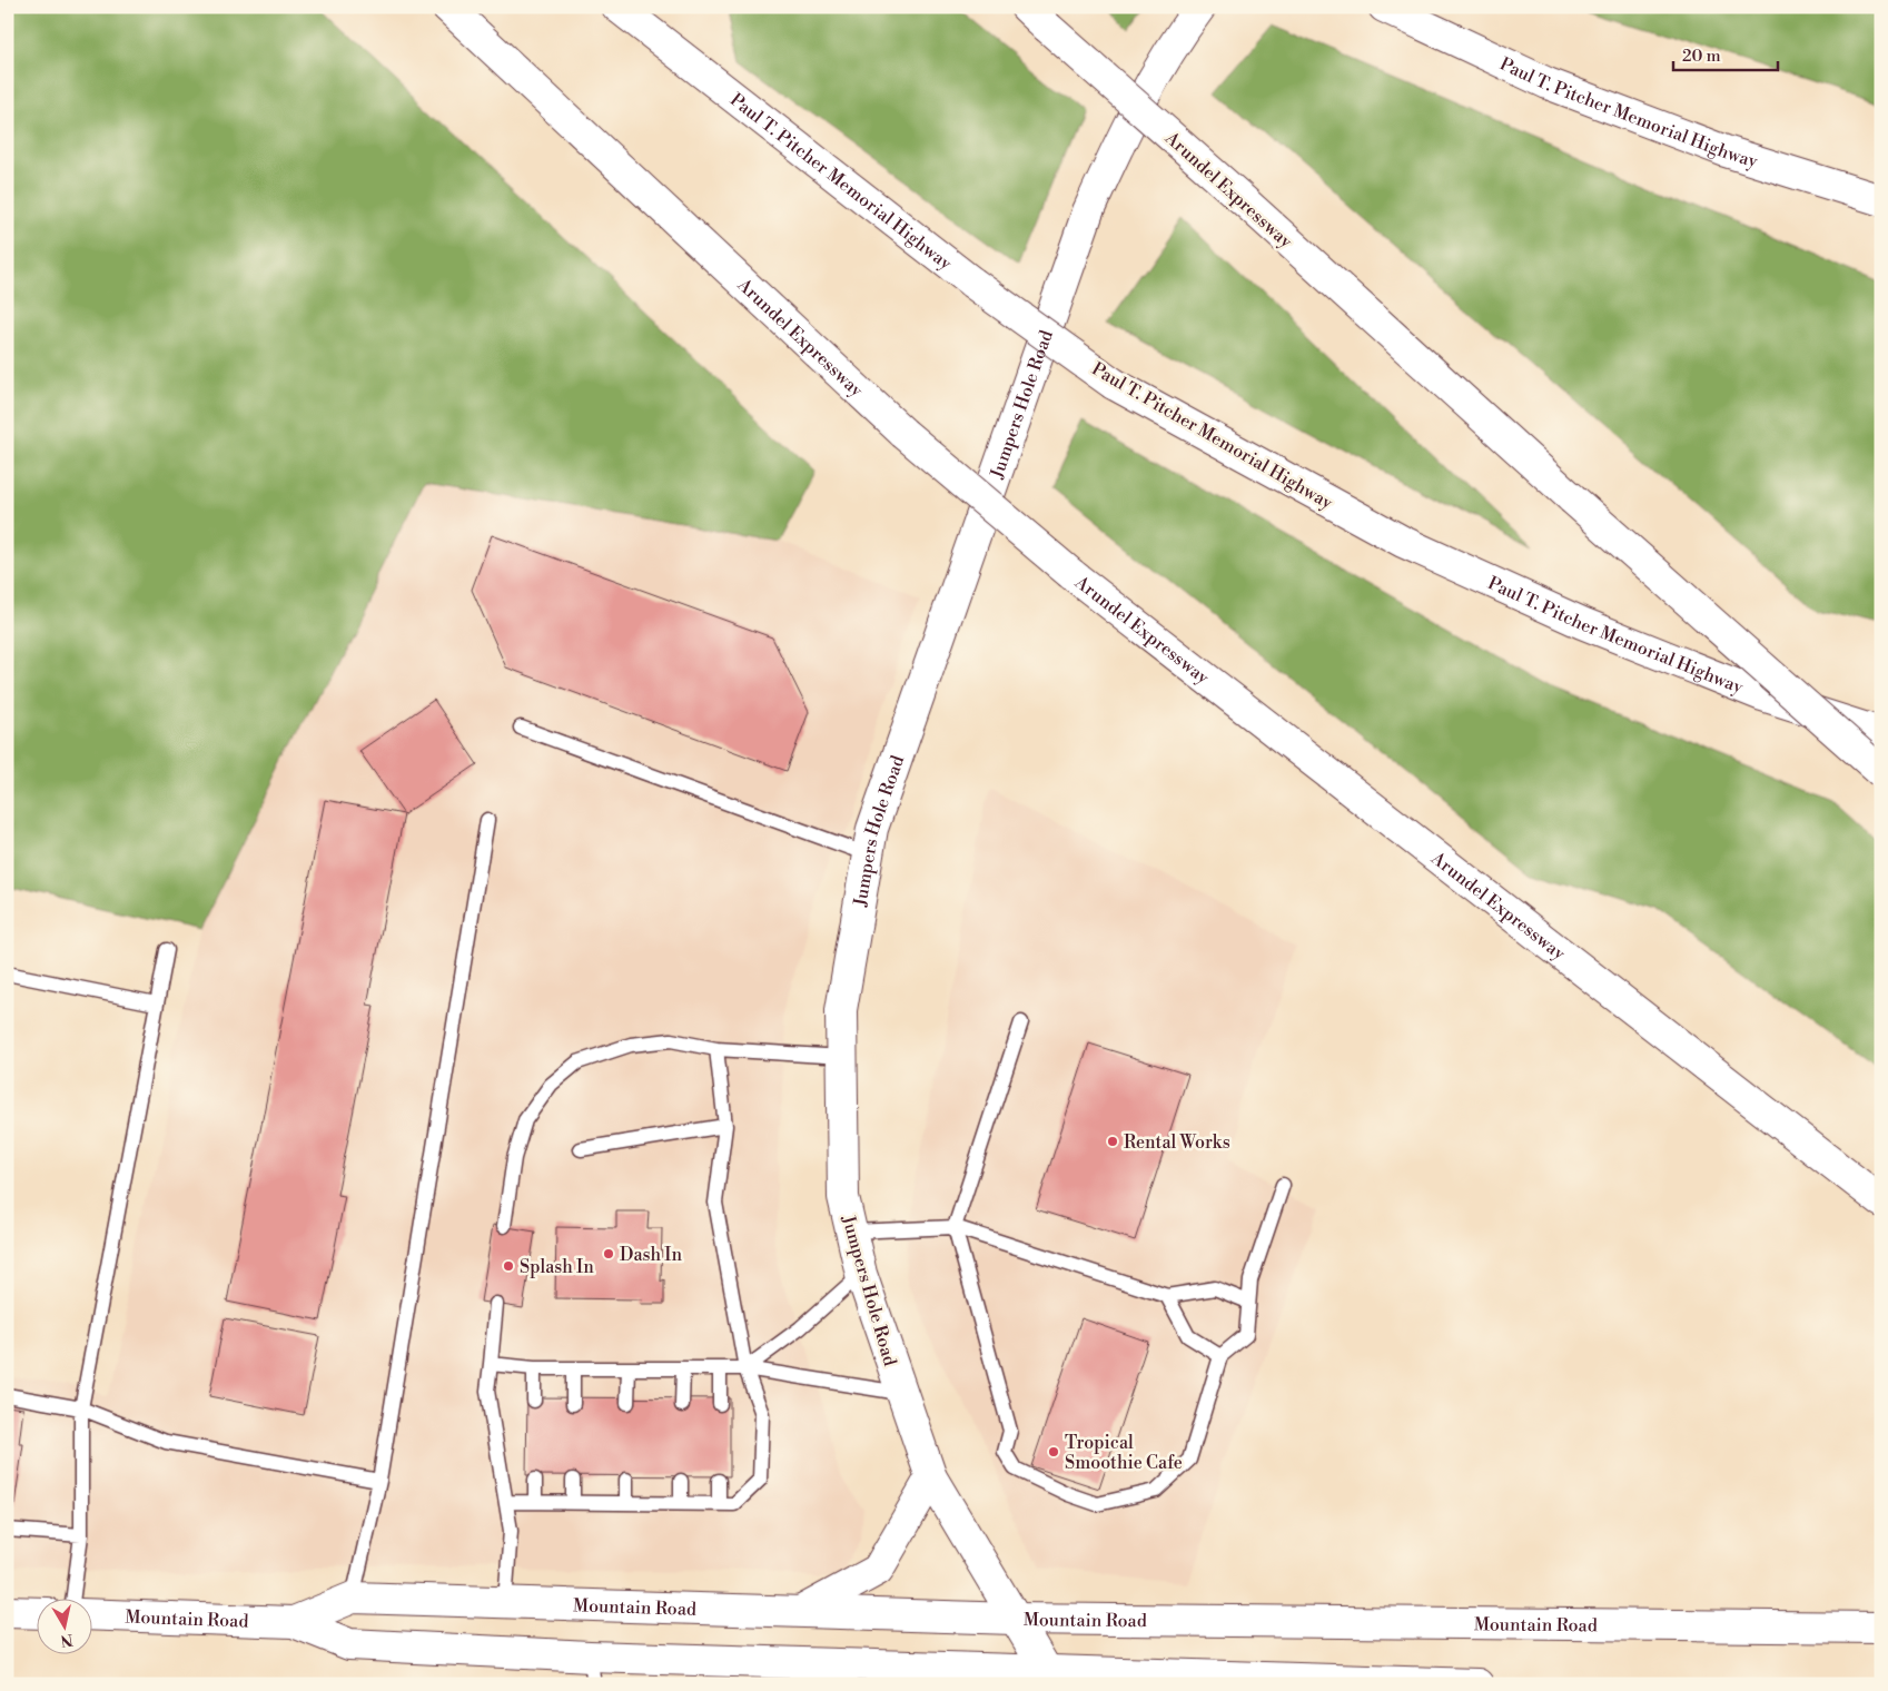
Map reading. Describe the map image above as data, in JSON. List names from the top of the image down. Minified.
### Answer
{"streets":{"main road":["Paul T. Pitcher Memorial Highway","Arundel Expressway","Jumpers Hole Road","Mountain Road"]},"crossings":[["Jumpers Hole Road","Mountain Road"]],"places":["Rental Works","Dash In","Splash In","Tropical Smoothie Cafe"],"scale_bar":"20 m","north":"bottom"}
